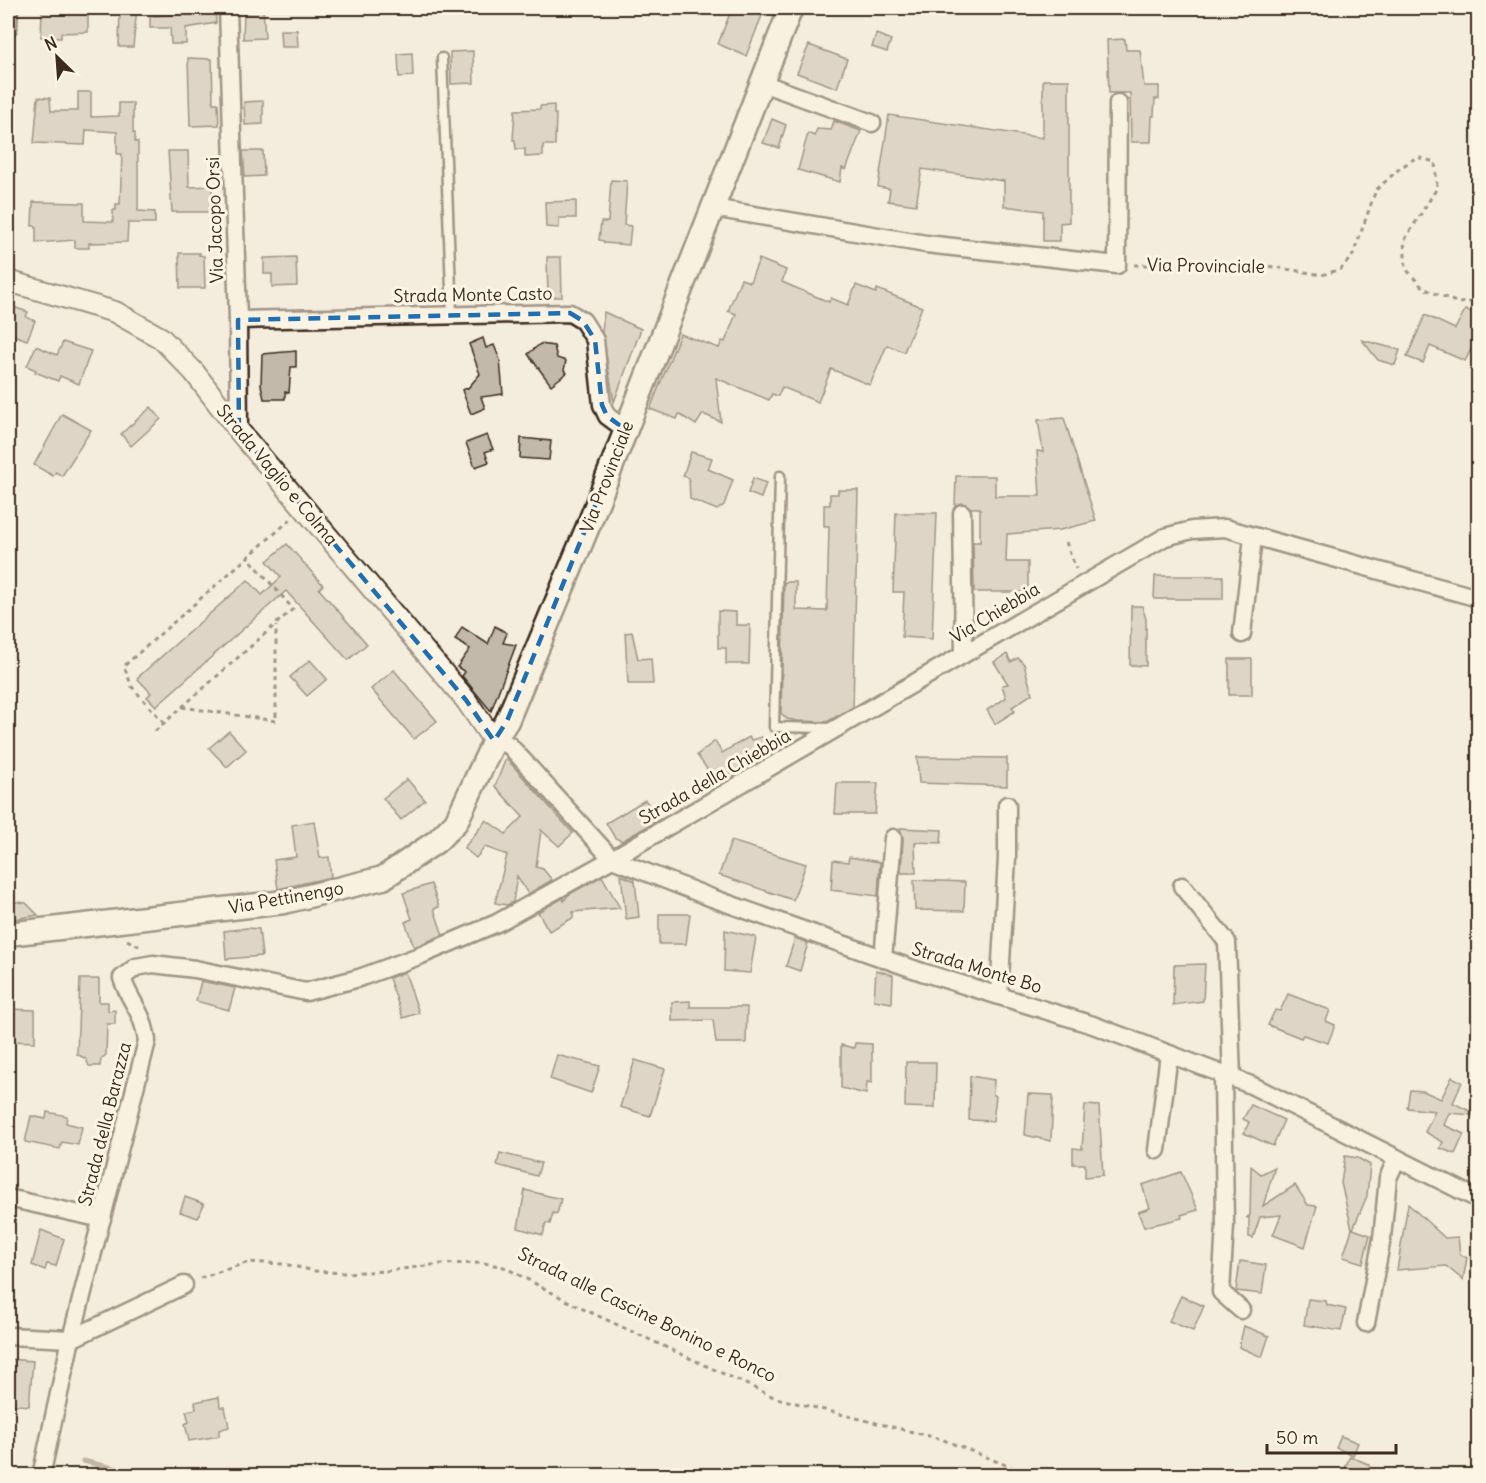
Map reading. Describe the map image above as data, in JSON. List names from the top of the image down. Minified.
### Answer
{"streets":{"main road":["Via Provinciale","Via Pettinengo"],"street":["Via Jacopo Orsi","Strada Monte Casto","Strada Vaglio e Colma","Via Chiebbia","Strada della Chiebbia","Strada Monte Bo","Strada della Barazza"],"path":["Strada alle Cascine Bonino e Ronco"]},"crossings":[["Via Jacopo Orsi","Strada Monte Casto"],["Via Jacopo Orsi","Strada Vaglio e Colma"],["Via Provinciale","Strada Monte Casto"],["Via Provinciale","Strada Vaglio e Colma"],["Via Provinciale","Via Pettinengo"],["Via Provinciale","Strada Monte Bo"],["Strada Vaglio e Colma","Via Pettinengo"],["Strada Vaglio e Colma","Strada Monte Bo"],["Via Chiebbia","Strada della Chiebbia"],["Strada della Chiebbia","Strada Monte Bo"],["Strada della Chiebbia","Strada della Barazza"],["Via Pettinengo","Strada Monte Bo"],["Strada Monte Bo","Strada della Barazza"]],"scale_bar":"50 m","north":"top left"}
